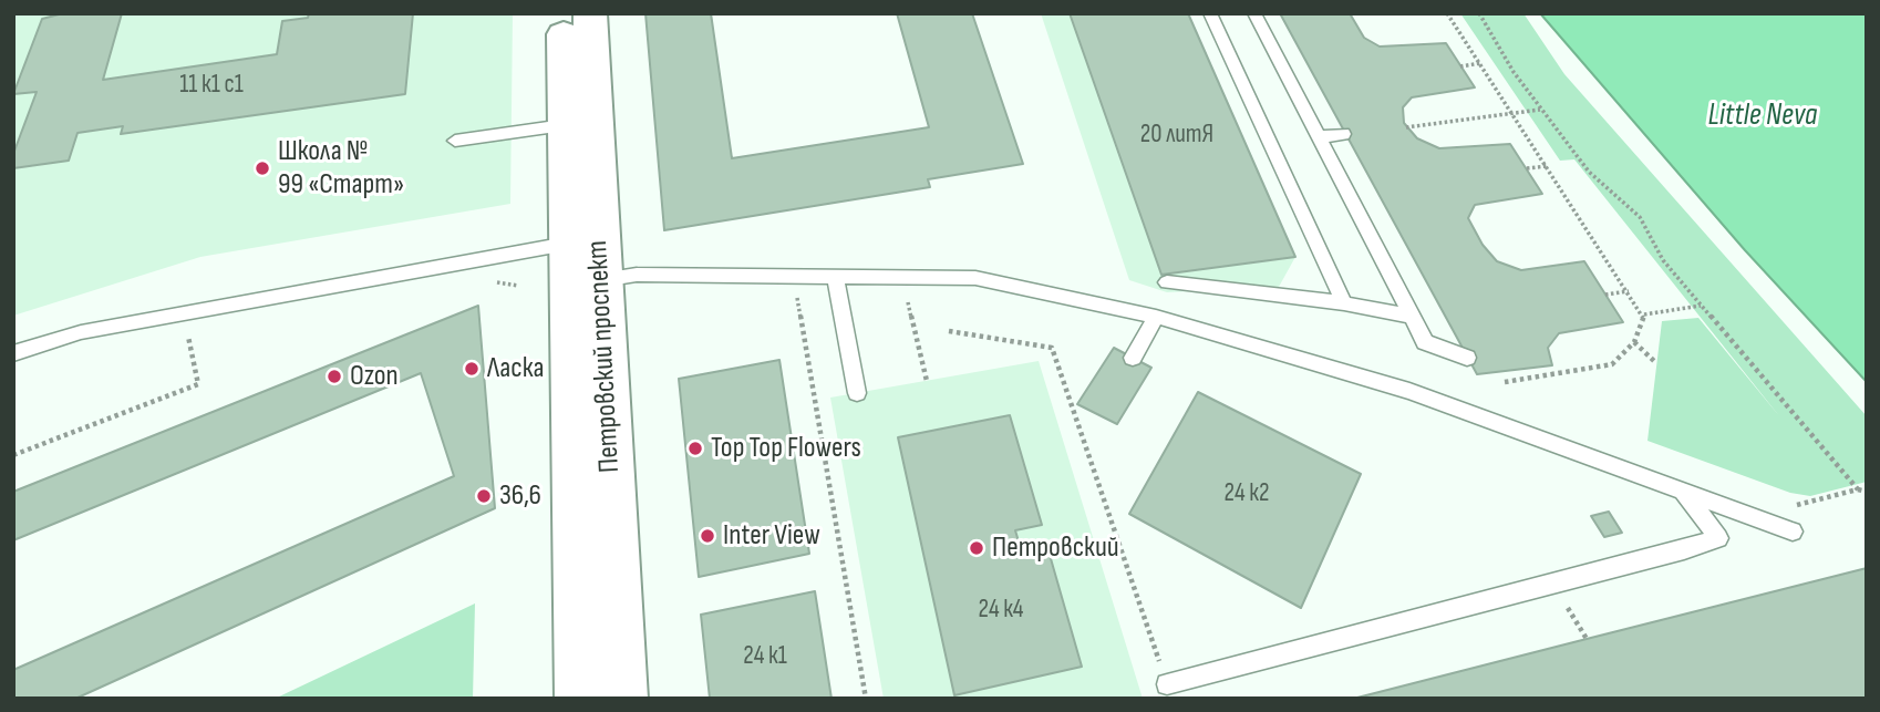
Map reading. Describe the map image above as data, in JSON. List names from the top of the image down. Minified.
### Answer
{"streets":{"street":["Петровский проспект"]},"water":["Little Neva"],"places":["Школа № 99 «Старт»","Ласка","Ozon","Top Top Flowers","36,6","Inter View","Петровский"],"house_numbers":["11 к1 с1","20 литЯ","24 к2","24 к4","24 к1"]}
